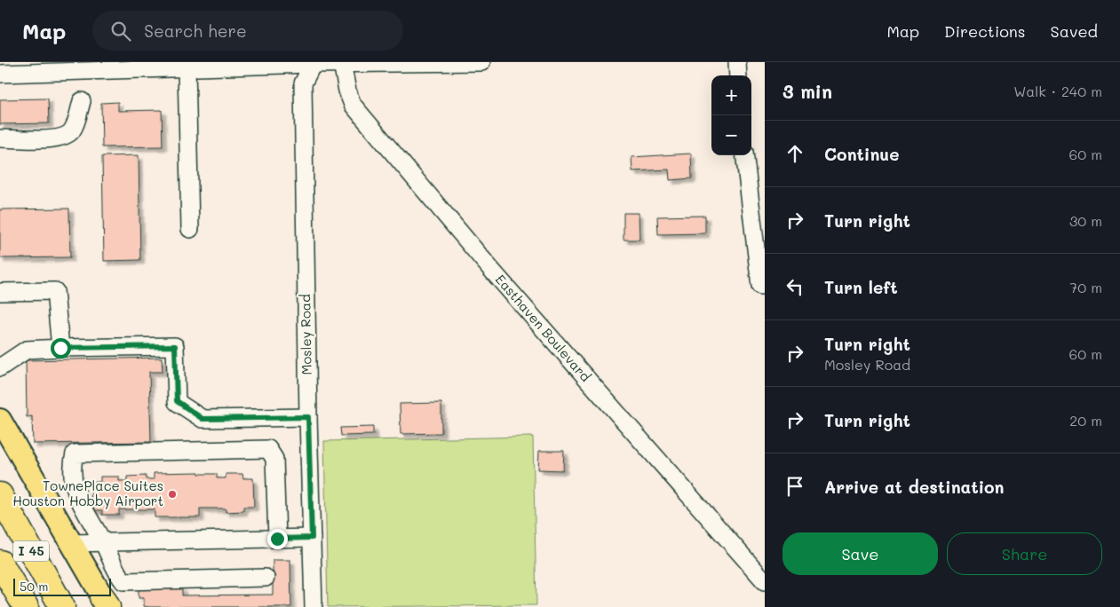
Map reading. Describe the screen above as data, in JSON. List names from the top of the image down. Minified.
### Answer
{"streets":{"highway":["I 45"],"street":["Easthaven Boulevard","Mosley Road"]},"places":["TownePlace Suites Houston Hobby Airport"],"scale_bar":"50 m","page":{"header":"Map","search":"Search here","nav":["Map","Directions","Saved"],"heading":["3 min","Walk · 240 m"],"map_buttons":["+","−"],"list":[["Continue","60 m"],["Turn right","30 m"],["Turn left","70 m"],["Turn right","Mosley Road","60 m"],["Turn right","20 m"],"Arrive at destination"],"buttons":["Save","Share"],"scale":"50 m"}}
